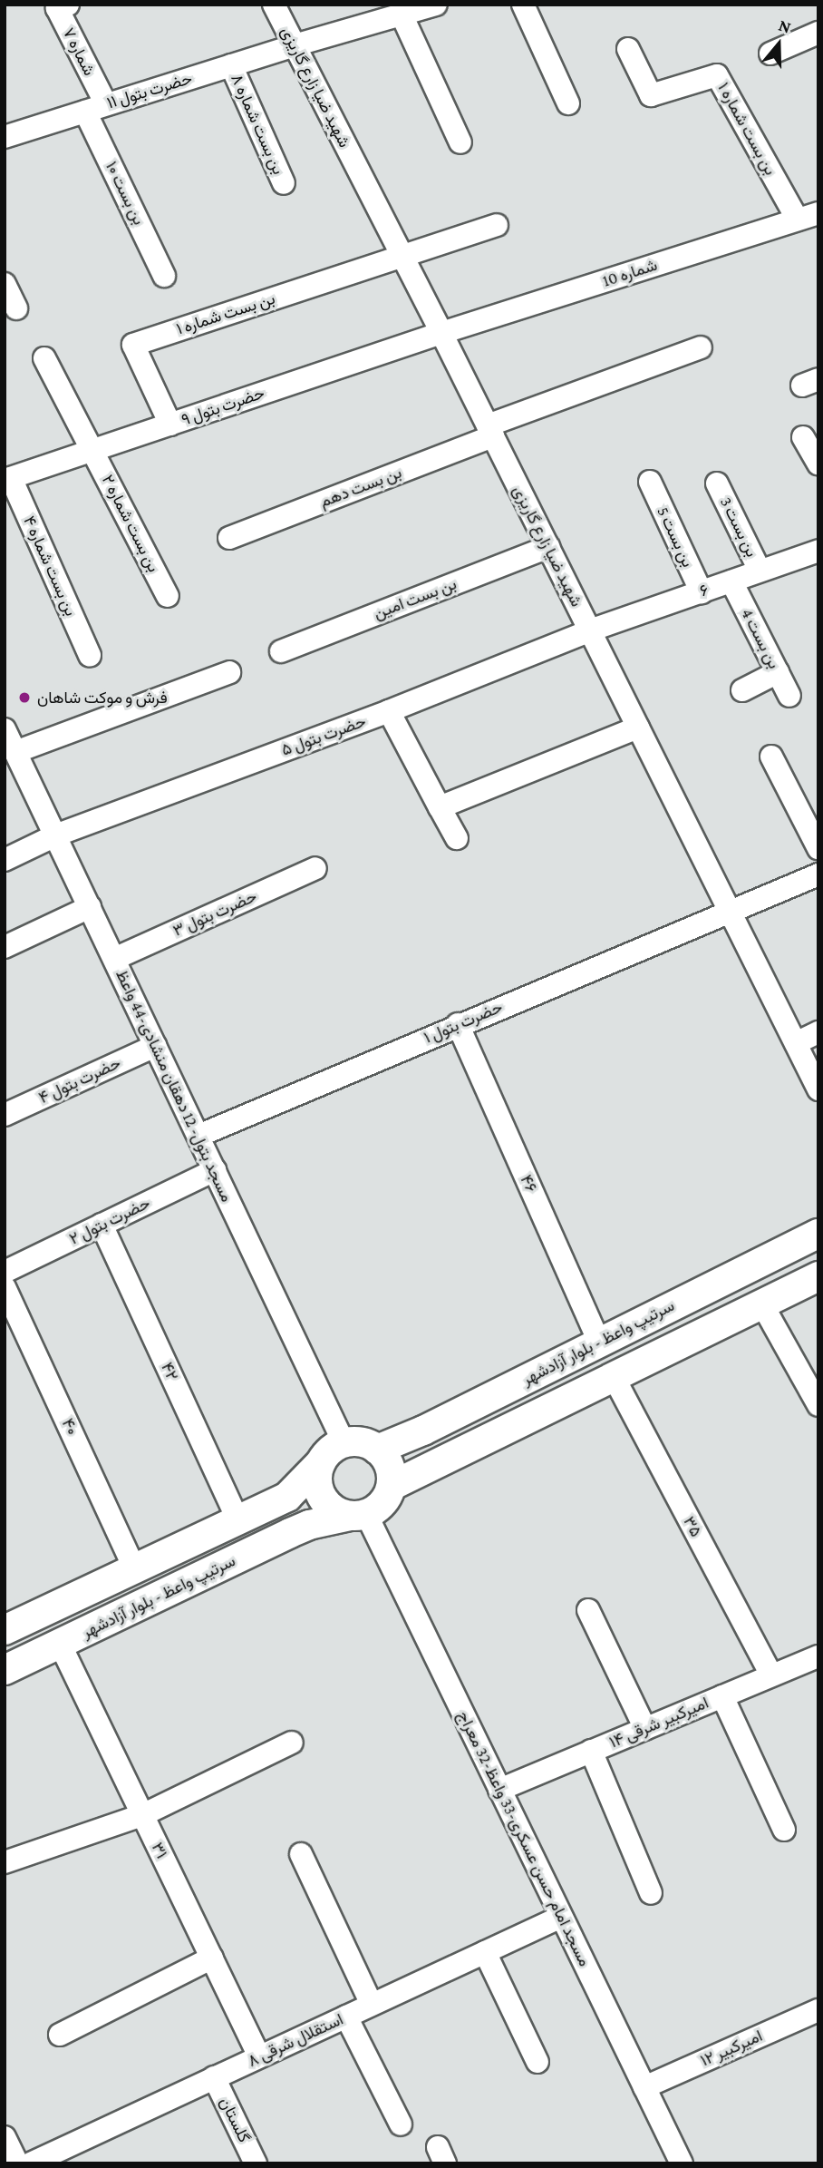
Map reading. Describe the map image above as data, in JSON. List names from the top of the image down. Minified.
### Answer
{"streets":{"main road":["سرتیپ واعظ - بلوار آزادشهر"],"street":["شماره ۷","شهید ضیا زارع گاریزی","حضرت بتول ۱۱","بن بست شماره ۸","بن بست شماره ۱","بن بست ۱۰","شماره 10","حضرت بتول ۹","بن بست دهم","بن بست شماره ۲","بن بست 3","بن بست 5","بن بست شماره ۴","۶","بن بست امین","بن بست 4","حضرت بتول ۵","حضرت بتول ۳","حضرت بتول ۱","حضرت بتول ۴","مسجد بتول- 12 دهقان منشادی-44 واعظ","۴۶","حضرت بتول ۲","۴۲","۴۰","۳۵","۱۴ امیرکبیر شرقی","مسجد امام حسن عسکری-33 واعظ-32 معراج","۳۱","استقلال شرقی ۸","امیرکبیر ۱۲","گلستان"]},"crossings":[["شماره ۷","حضرت بتول ۱۱"],["شماره ۷","بن بست ۱۰"],["شهید ضیا زارع گاریزی","حضرت بتول ۱۱"],["شهید ضیا زارع گاریزی","بن بست شماره ۱"],["شهید ضیا زارع گاریزی","شماره 10"],["شهید ضیا زارع گاریزی","حضرت بتول ۹"],["شهید ضیا زارع گاریزی","بن بست دهم"],["شهید ضیا زارع گاریزی","۶"],["شهید ضیا زارع گاریزی","بن بست امین"],["شهید ضیا زارع گاریزی","حضرت بتول ۵"],["شهید ضیا زارع گاریزی","حضرت بتول ۱"],["حضرت بتول ۱۱","بن بست شماره ۸"],["حضرت بتول ۱۱","بن بست ۱۰"],["بن بست شماره ۱","شماره 10"],["بن بست شماره ۱","حضرت بتول ۹"],["شماره 10","حضرت بتول ۹"],["حضرت بتول ۹","بن بست شماره ۲"],["حضرت بتول ۹","بن بست شماره ۴"],["بن بست 3","۶"],["بن بست 5","۶"],["۶","بن بست 4"],["۶","حضرت بتول ۵"],["حضرت بتول ۵","مسجد بتول- 12 دهقان منشادی-44 واعظ"],["حضرت بتول ۳","مسجد بتول- 12 دهقان منشادی-44 واعظ"],["حضرت بتول ۱","مسجد بتول- 12 دهقان منشادی-44 واعظ"],["حضرت بتول ۱","۴۶"],["حضرت بتول ۴","مسجد بتول- 12 دهقان منشادی-44 واعظ"],["مسجد بتول- 12 دهقان منشادی-44 واعظ","حضرت بتول ۲"],["مسجد بتول- 12 دهقان منشادی-44 واعظ","سرتیپ واعظ - بلوار آزادشهر"],["مسجد بتول- 12 دهقان منشادی-44 واعظ","مسجد امام حسن عسکری-33 واعظ-32 معراج"],["۴۶","سرتیپ واعظ - بلوار آزادشهر"],["حضرت بتول ۲","۴۲"],["سرتیپ واعظ - بلوار آزادشهر","مسجد امام حسن عسکری-33 واعظ-32 معراج"],["سرتیپ واعظ - بلوار آزادشهر","۳۱"],["۳۵","۱۴ امیرکبیر شرقی"],["۱۴ امیرکبیر شرقی","مسجد امام حسن عسکری-33 واعظ-32 معراج"],["مسجد امام حسن عسکری-33 واعظ-32 معراج","استقلال شرقی ۸"],["مسجد امام حسن عسکری-33 واعظ-32 معراج","امیرکبیر ۱۲"],["۳۱","استقلال شرقی ۸"],["استقلال شرقی ۸","گلستان"]],"places":["فرش و موکت شاهان"],"north":"top"}
